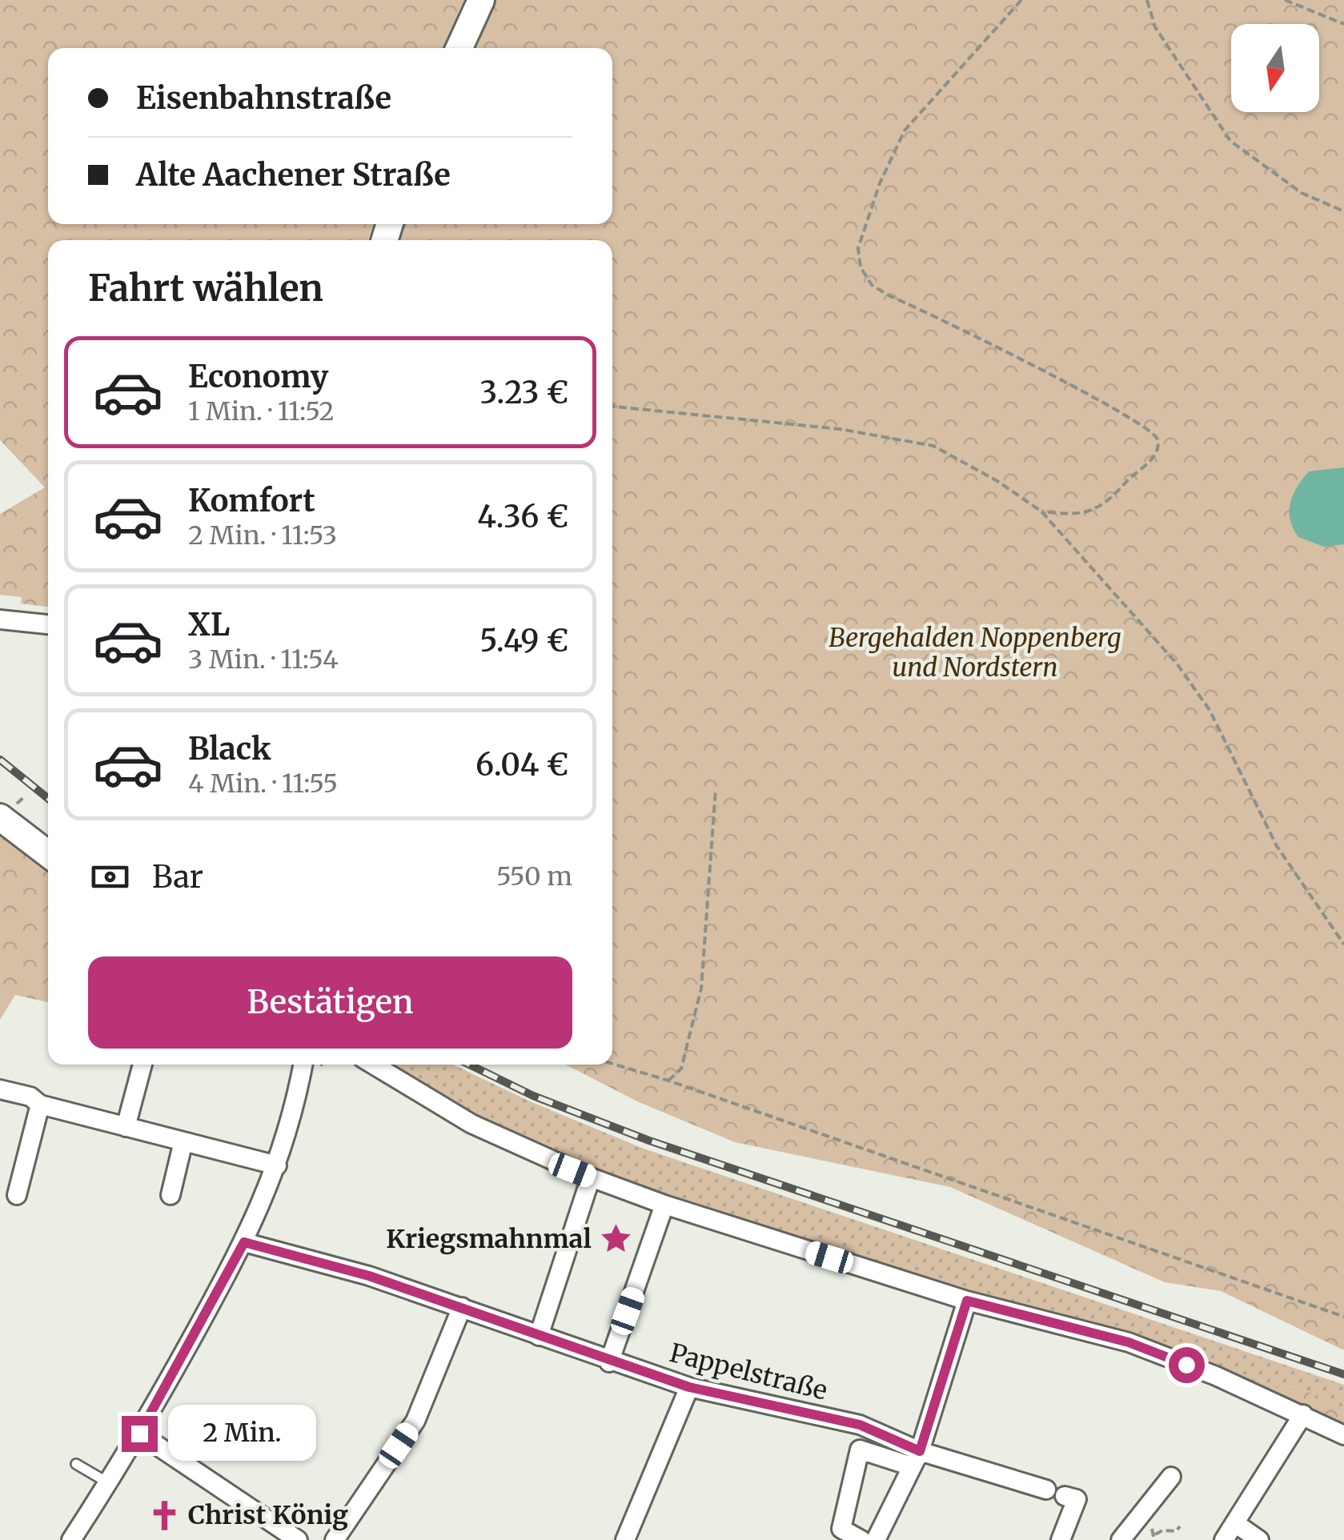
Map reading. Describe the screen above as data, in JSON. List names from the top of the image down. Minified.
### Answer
{"streets":{"street":["Pappelstraße"]},"parks":["Bergehalden Noppenberg und Nordstern"],"places":{"place":["Kriegsmahnmal"],"church":["Christ König"]},"north":"bottom","page":{"banner":["Eisenbahnstraße","Alte Aachener Straße"],"heading":"Fahrt wählen","list":[{"name":"Economy","note":"1 Min. · 11:52","value":"3.23 €"},{"name":"Komfort","note":"2 Min. · 11:53","value":"4.36 €"},{"name":"XL","note":"3 Min. · 11:54","value":"5.49 €"},{"name":"Black","note":"4 Min. · 11:55","value":"6.04 €"}],"pay":["Bar","550 m"],"buttons":"Bestätigen","bubble":"2 Min."}}
